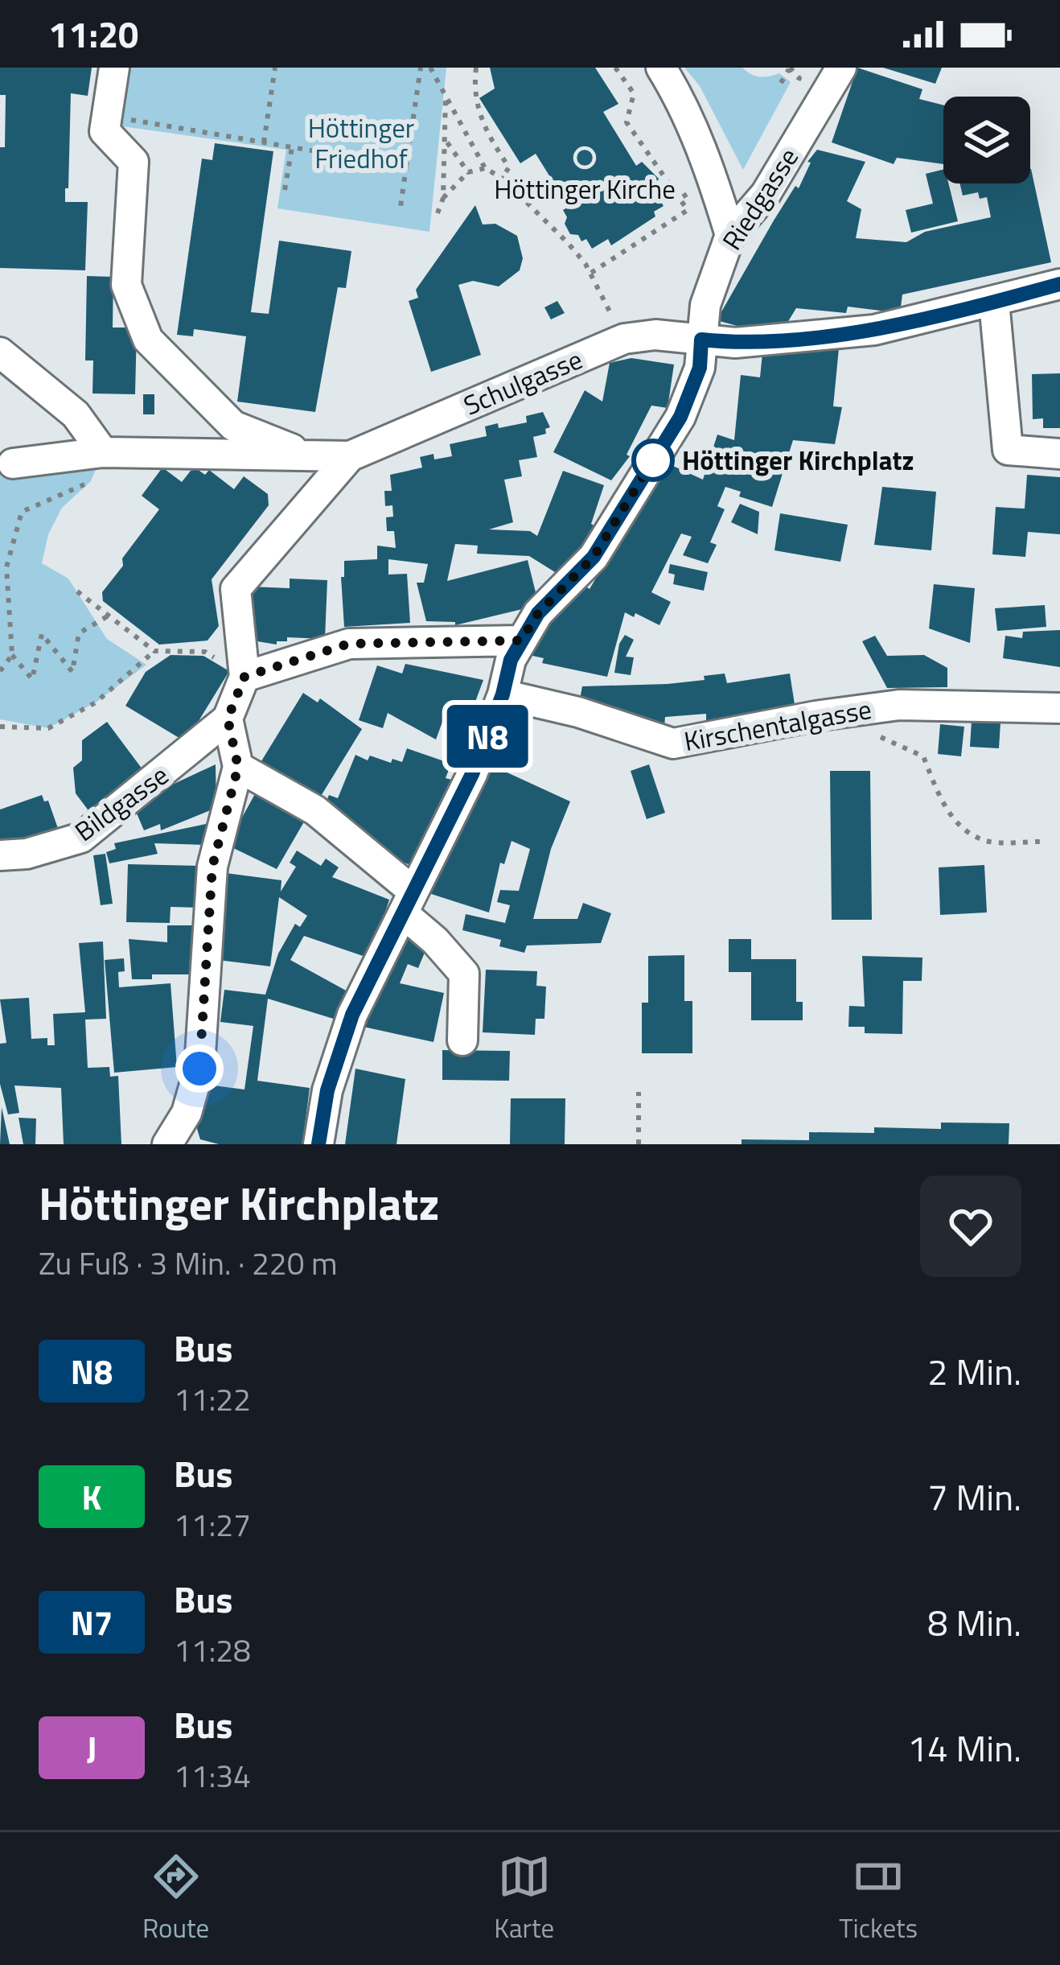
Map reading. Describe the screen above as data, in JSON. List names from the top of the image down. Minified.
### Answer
{"streets":{"street":["Riedgasse","Schulgasse","Kirschentalgasse","Bildgasse"]},"crossings":[["Riedgasse","Schulgasse"],["Riedgasse","Kirschentalgasse"]],"parks":["Höttinger Friedhof"],"places":["Höttinger Kirche","Höttinger Kirchplatz"],"lines":["bus line N8"],"page":{"status":"11:20","on_map":"N8","heading":["Höttinger Kirchplatz","Zu Fuß · 3 Min. · 220 m"],"list":[{"mark":"N8","name":"Bus","note":"11:22","value":"2 Min."},{"mark":"K","name":"Bus","note":"11:27","value":"7 Min."},{"mark":"N7","name":"Bus","note":"11:28","value":"8 Min."},{"mark":"J","name":"Bus","note":"11:34","value":"14 Min."}],"tabs":["Route","Karte","Tickets"]}}
